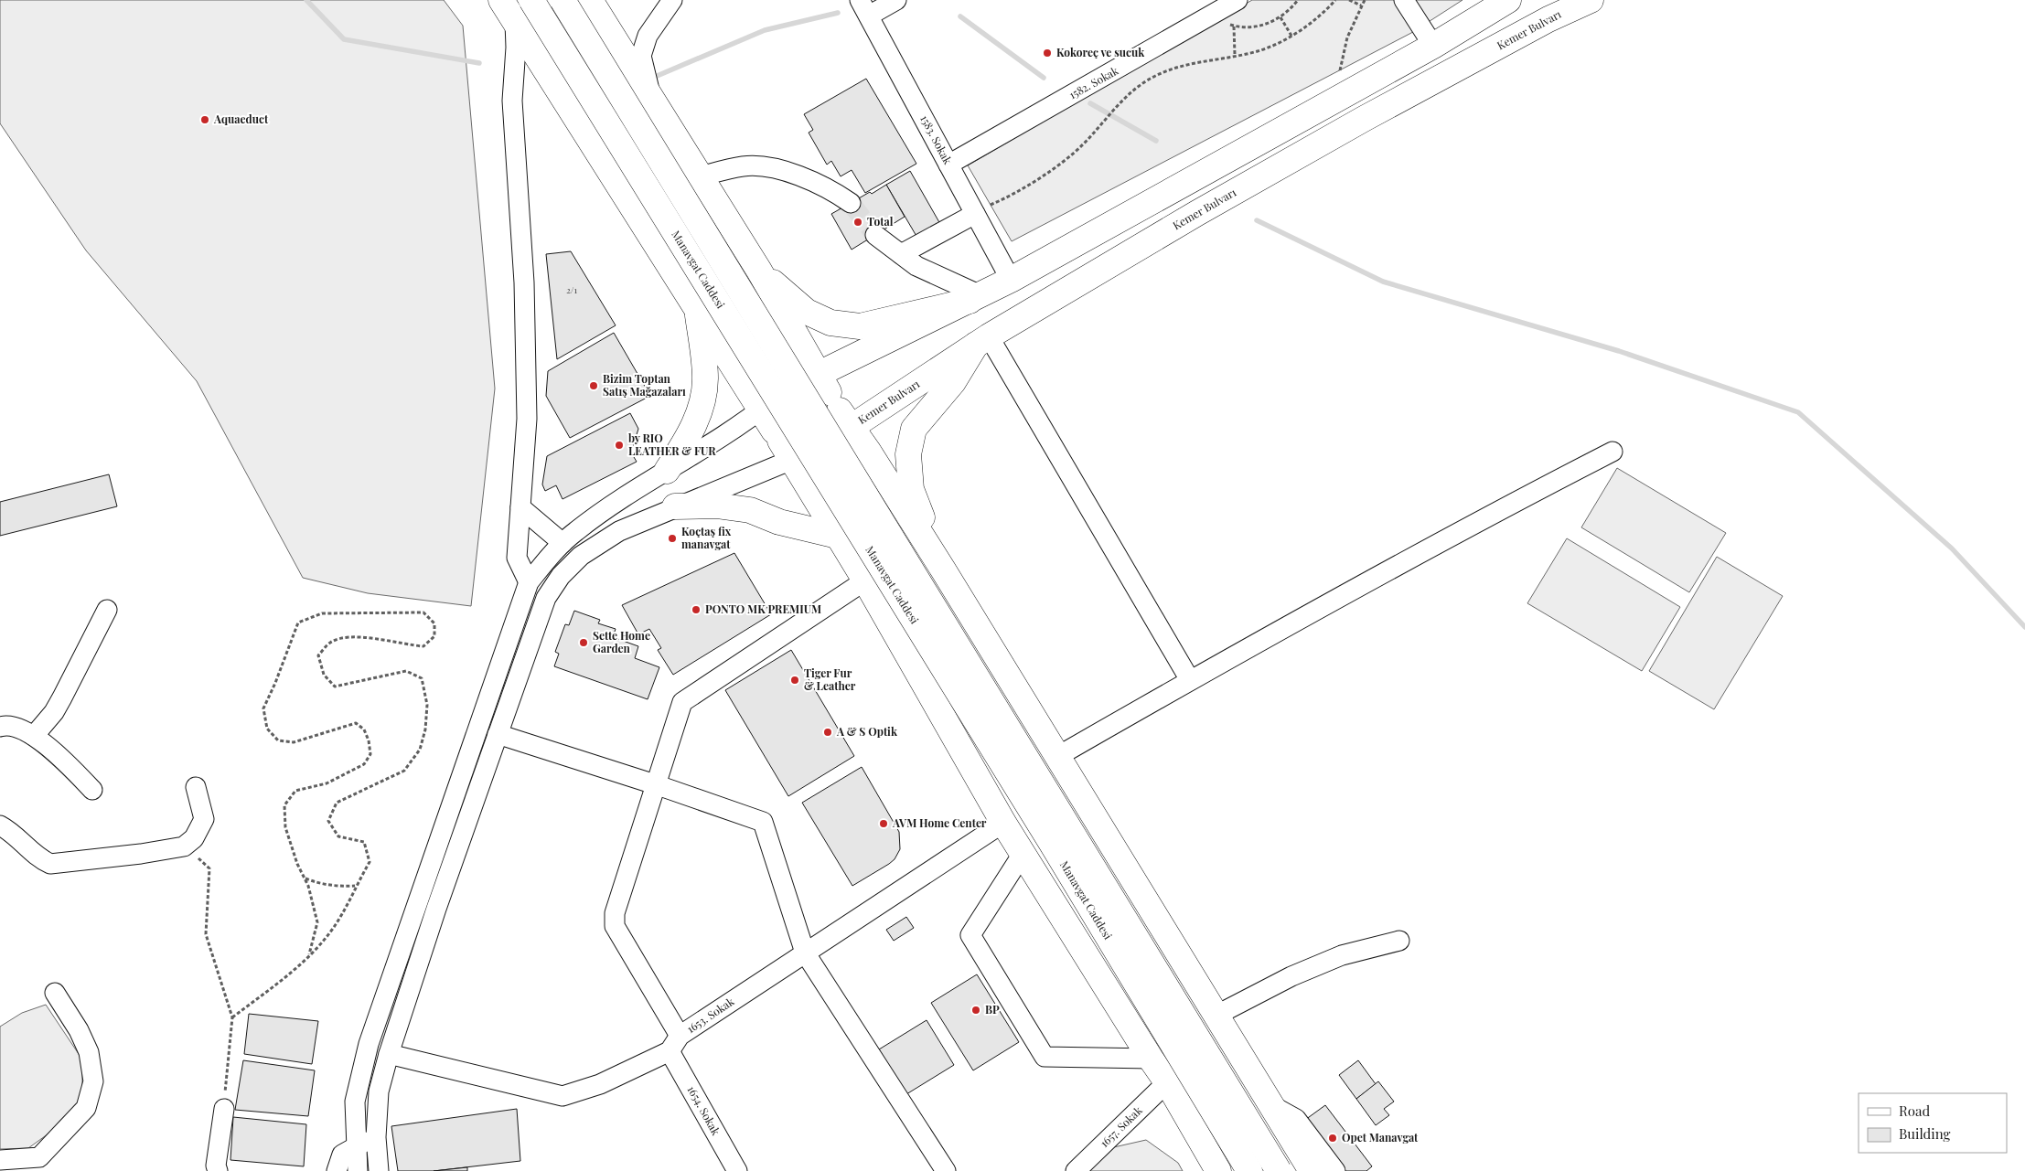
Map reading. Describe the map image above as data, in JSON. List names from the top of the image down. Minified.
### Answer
{"streets":{"main road":["Kemer Bulvarı","Manavgat Caddesi"],"street":["1582. Sokak","1583. Sokak","1653. Sokak","1654. Sokak","1657. Sokak"]},"crossings":[["1582. Sokak","1583. Sokak"],["1653. Sokak","1654. Sokak"]],"places":["Kokoreç ve sucuk","Aquaeduct","Total","Bizim Toptan Satış Mağazaları","by RIO LEATHER & FUR","Koçtaş fix manavgat","PONTO MK PREMIUM","Sette Home Garden","Tiger Fur & Leather","A & S Optik","AVM Home Center","BP","Opet Manavgat"],"house_numbers":["2/1"],"legend":["Road","Building"]}
